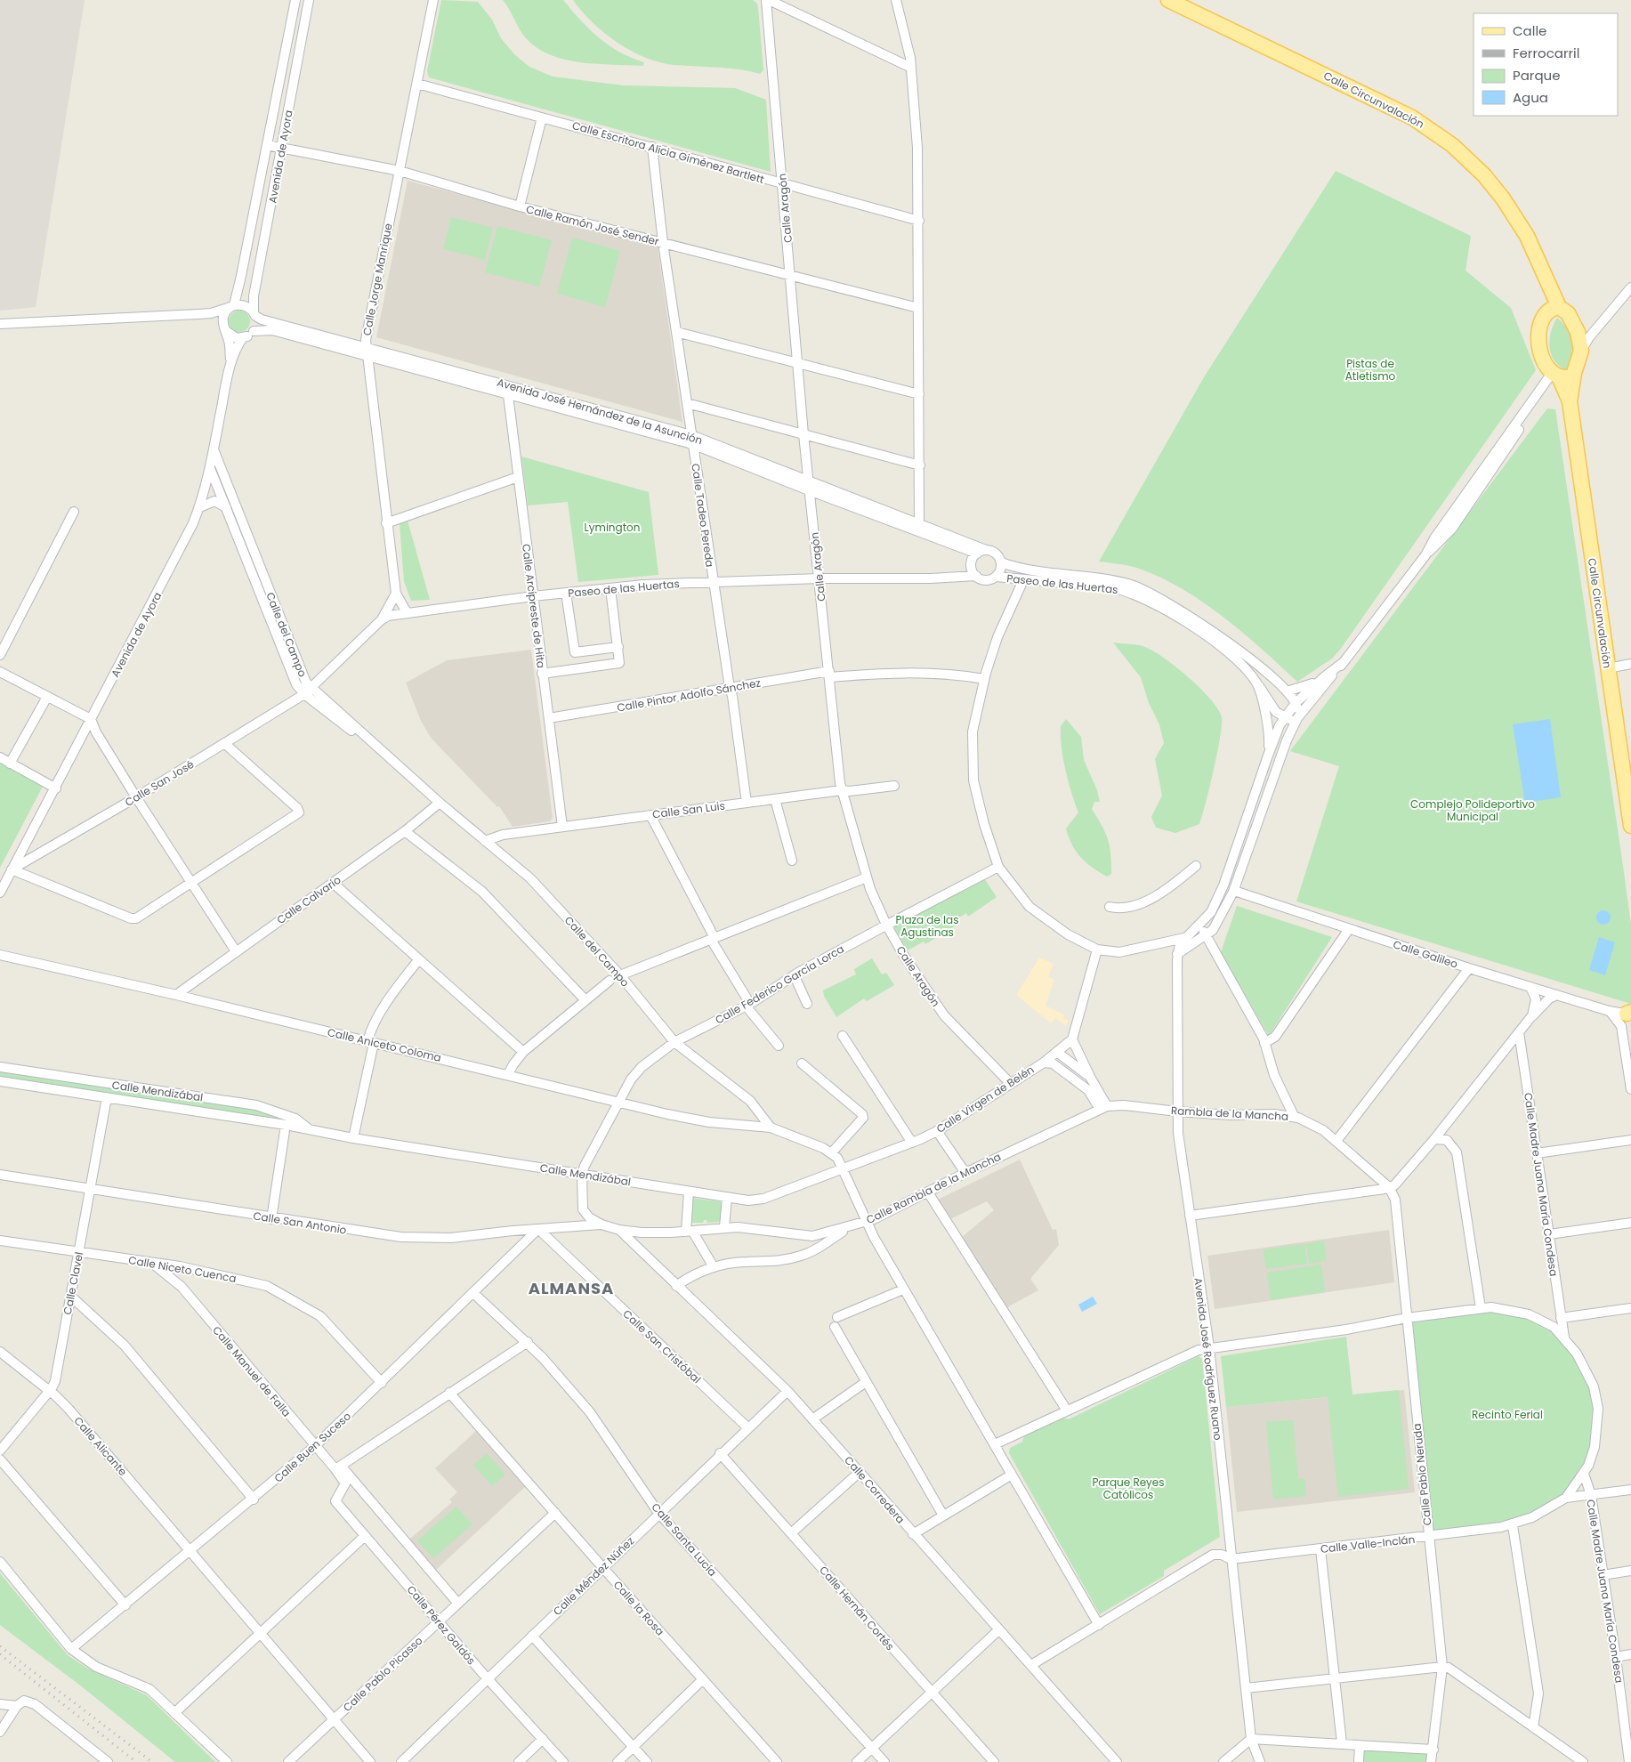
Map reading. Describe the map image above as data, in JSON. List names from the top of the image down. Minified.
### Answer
{"streets":{"main road":["Calle Circunvalación"],"street":["Calle Escritora Alicia Giménez Bartlett","Avenida de Ayora","Calle Aragón","Calle Ramón José Sender","Calle Jorge Manrique","Avenida José Hernández de la Asunción","Calle Tadeo Pereda","Paseo de las Huertas","Calle Arcipreste de Hita","Calle del Campo","Calle Pintor Adolfo Sánchez","Calle San José","Calle San Luis","Calle Calvario","Calle Galileo","Calle Federico García Lorca","Calle Aniceto Coloma","Calle Mendizábal","Calle Virgen de Belén","Rambla de la Mancha","Calle Madre Juana María Condesa","Calle Rambla de la Mancha","Calle San Antonio","Calle Niceto Cuenca","Calle Clavel","Calle San Cristóbal","Avenida José Rodríguez Ruano","Calle Manuel de Falla","Calle Alicante","Calle Buen Suceso","Calle Pablo Neruda","Calle Corredera","Calle Santa Lucía","Calle Valle-Inclán","Calle Méndez Núñez","Calle la Rosa","Calle Hernán Cortés","Calle Pérez Galdós","Calle Pablo Picasso"]},"crossings":[["Calle Escritora Alicia Giménez Bartlett","Calle Aragón"],["Calle Escritora Alicia Giménez Bartlett","Calle Jorge Manrique"],["Calle Escritora Alicia Giménez Bartlett","Calle Tadeo Pereda"],["Avenida de Ayora","Calle Ramón José Sender"],["Avenida de Ayora","Avenida José Hernández de la Asunción"],["Avenida de Ayora","Calle del Campo"],["Avenida de Ayora","Calle San José"],["Calle Aragón","Calle Ramón José Sender"],["Calle Aragón","Avenida José Hernández de la Asunción"],["Calle Aragón","Paseo de las Huertas"],["Calle Aragón","Calle Pintor Adolfo Sánchez"],["Calle Aragón","Calle San Luis"],["Calle Aragón","Calle Federico García Lorca"],["Calle Aragón","Calle Virgen de Belén"],["Calle Ramón José Sender","Calle Jorge Manrique"],["Calle Ramón José Sender","Calle Tadeo Pereda"],["Calle Jorge Manrique","Avenida José Hernández de la Asunción"],["Calle Jorge Manrique","Paseo de las Huertas"],["Avenida José Hernández de la Asunción","Calle Tadeo Pereda"],["Avenida José Hernández de la Asunción","Paseo de las Huertas"],["Avenida José Hernández de la Asunción","Calle Arcipreste de Hita"],["Calle Tadeo Pereda","Paseo de las Huertas"],["Calle Tadeo Pereda","Calle Pintor Adolfo Sánchez"],["Calle Tadeo Pereda","Calle San Luis"],["Paseo de las Huertas","Calle Arcipreste de Hita"],["Paseo de las Huertas","Calle del Campo"],["Paseo de las Huertas","Calle San José"],["Calle Arcipreste de Hita","Calle Pintor Adolfo Sánchez"],["Calle Arcipreste de Hita","Calle San Luis"],["Calle del Campo","Calle San José"],["Calle del Campo","Calle San Luis"],["Calle del Campo","Calle Calvario"],["Calle del Campo","Calle Federico García Lorca"],["Calle del Campo","Calle Aniceto Coloma"],["Calle Calvario","Calle Aniceto Coloma"],["Calle Federico García Lorca","Calle Aniceto Coloma"],["Calle Federico García Lorca","Calle Mendizábal"],["Calle Mendizábal","Calle Virgen de Belén"],["Calle Mendizábal","Calle Clavel"],["Calle Virgen de Belén","Rambla de la Mancha"],["Calle Virgen de Belén","Calle Rambla de la Mancha"],["Rambla de la Mancha","Calle Rambla de la Mancha"],["Rambla de la Mancha","Avenida José Rodríguez Ruano"],["Rambla de la Mancha","Calle Pablo Neruda"],["Calle Madre Juana María Condesa","Calle Valle-Inclán"],["Calle Rambla de la Mancha","Calle San Antonio"],["Calle Rambla de la Mancha","Calle Corredera"],["Calle San Antonio","Calle Clavel"],["Calle San Antonio","Calle San Cristóbal"],["Calle San Antonio","Calle Buen Suceso"],["Calle Niceto Cuenca","Calle Clavel"],["Calle Niceto Cuenca","Calle Manuel de Falla"],["Calle Niceto Cuenca","Calle Buen Suceso"],["Calle Clavel","Calle Alicante"],["Calle San Cristóbal","Calle Buen Suceso"],["Calle San Cristóbal","Calle Méndez Núñez"],["Avenida José Rodríguez Ruano","Calle Valle-Inclán"],["Calle Manuel de Falla","Calle Buen Suceso"],["Calle Manuel de Falla","Calle Pérez Galdós"],["Calle Alicante","Calle Buen Suceso"],["Calle Alicante","Calle Pablo Picasso"],["Calle Buen Suceso","Calle Santa Lucía"],["Calle Pablo Neruda","Calle Valle-Inclán"],["Calle Corredera","Calle Valle-Inclán"],["Calle Corredera","Calle Méndez Núñez"],["Calle Santa Lucía","Calle Méndez Núñez"],["Calle Méndez Núñez","Calle la Rosa"],["Calle Méndez Núñez","Calle Hernán Cortés"],["Calle Méndez Núñez","Calle Pérez Galdós"],["Calle la Rosa","Calle Pablo Picasso"],["Calle Pérez Galdós","Calle Pablo Picasso"]],"districts":["ALMANSA"],"parks":["Pistas de Atletismo","Lymington","Complejo Polideportivo Municipal","Plaza de las Agustinas","Recinto Ferial","Parque Reyes Católicos"],"legend":["Calle","Ferrocarril","Parque","Agua"]}
